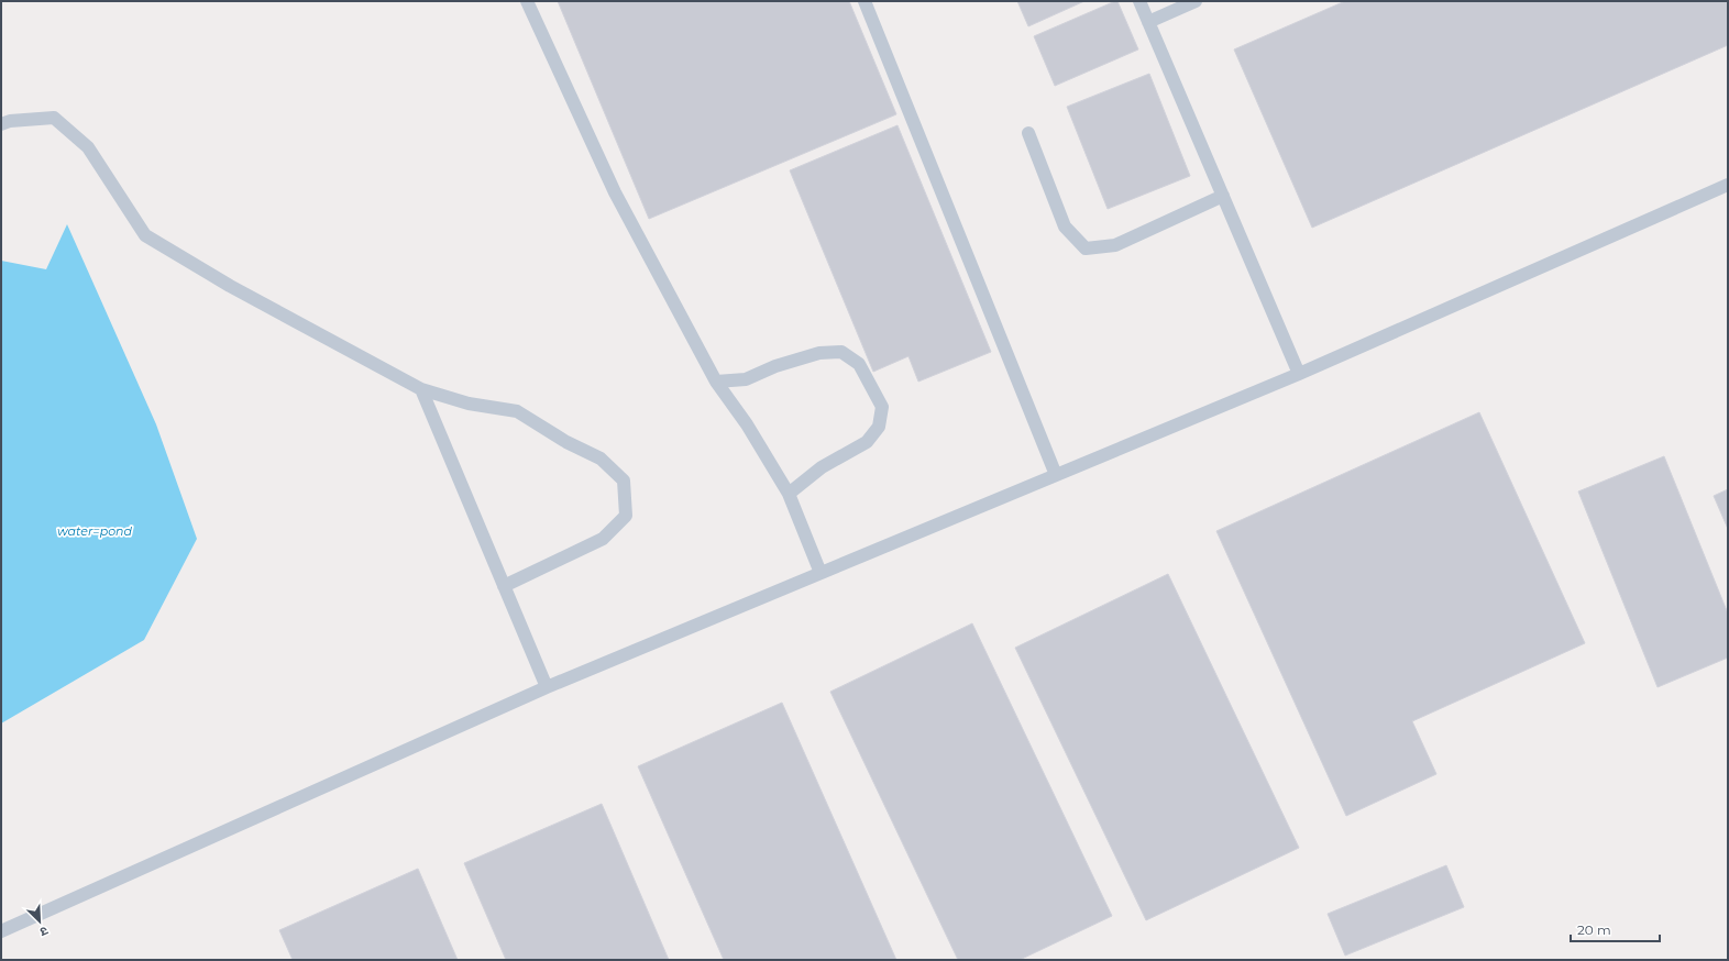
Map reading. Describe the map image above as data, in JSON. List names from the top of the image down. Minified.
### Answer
{"water":["water=pond"],"scale_bar":"20 m","north":"bottom right"}
